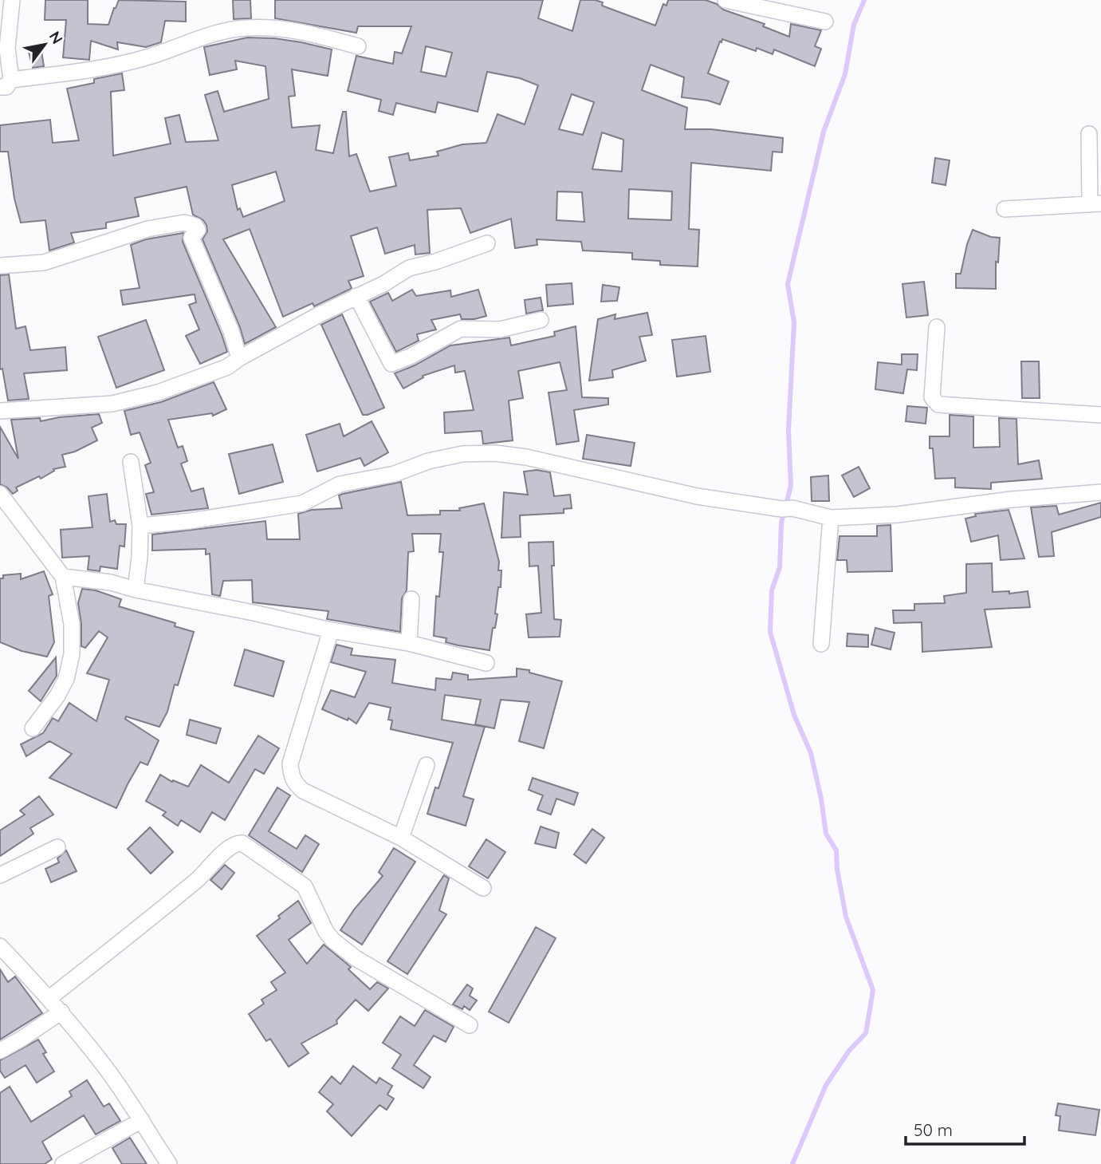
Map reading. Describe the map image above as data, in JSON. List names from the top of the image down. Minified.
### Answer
{"scale_bar":"50 m","north":"top right"}
